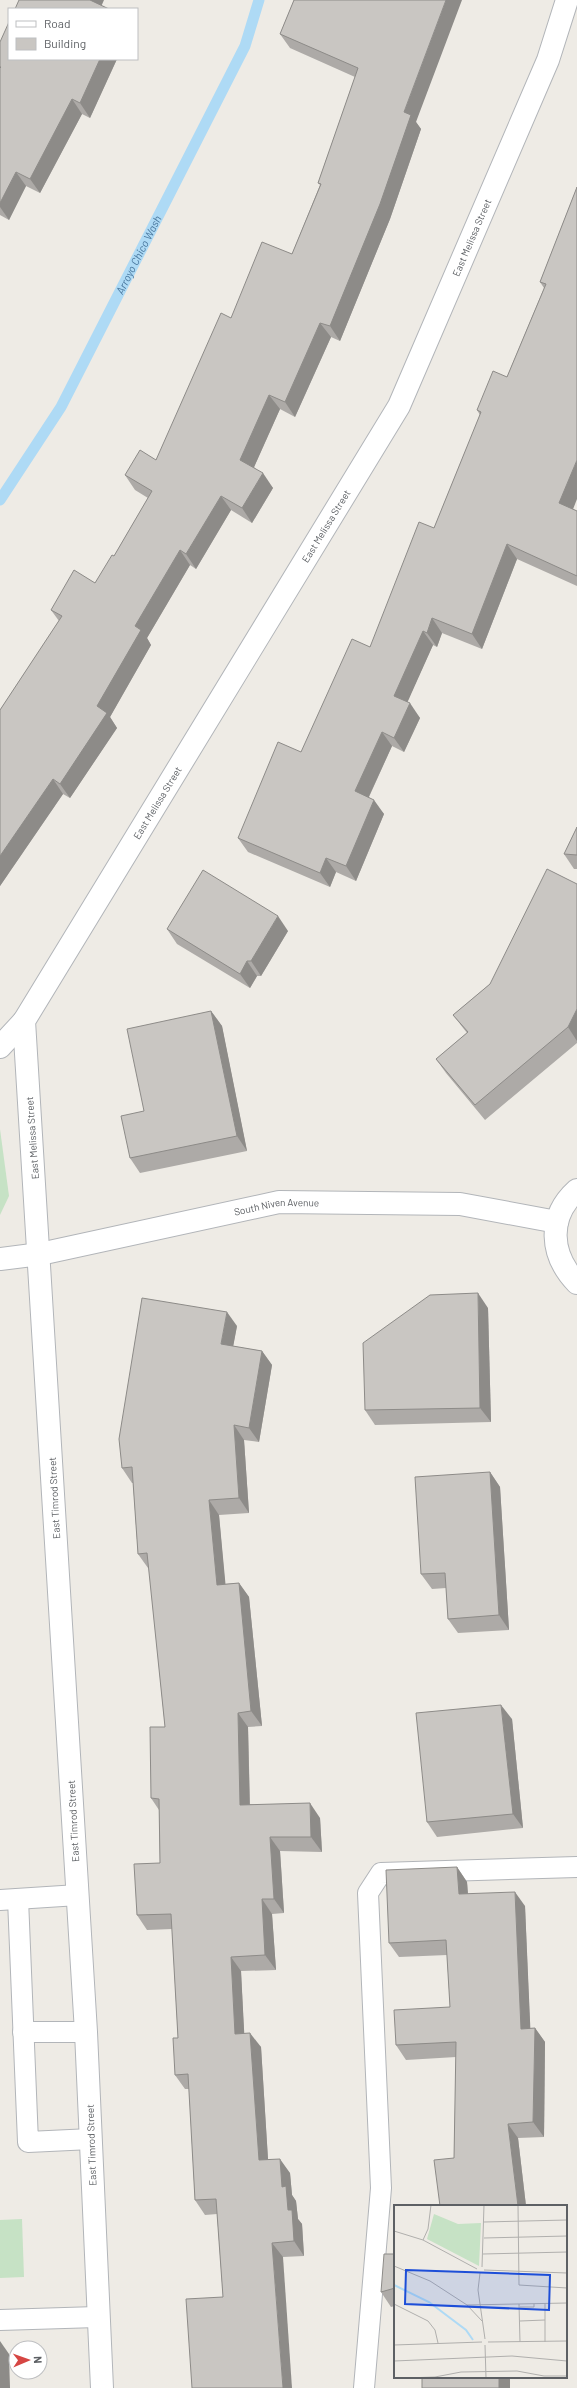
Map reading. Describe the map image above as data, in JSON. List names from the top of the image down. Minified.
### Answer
{"streets":{"street":["East Melissa Street","South Niven Avenue","East Timrod Street"]},"crossings":[["East Melissa Street","South Niven Avenue"],["East Melissa Street","East Timrod Street"],["South Niven Avenue","East Timrod Street"]],"water":["Arroyo Chico Wash"],"legend":["Road","Building"],"north":"right"}
